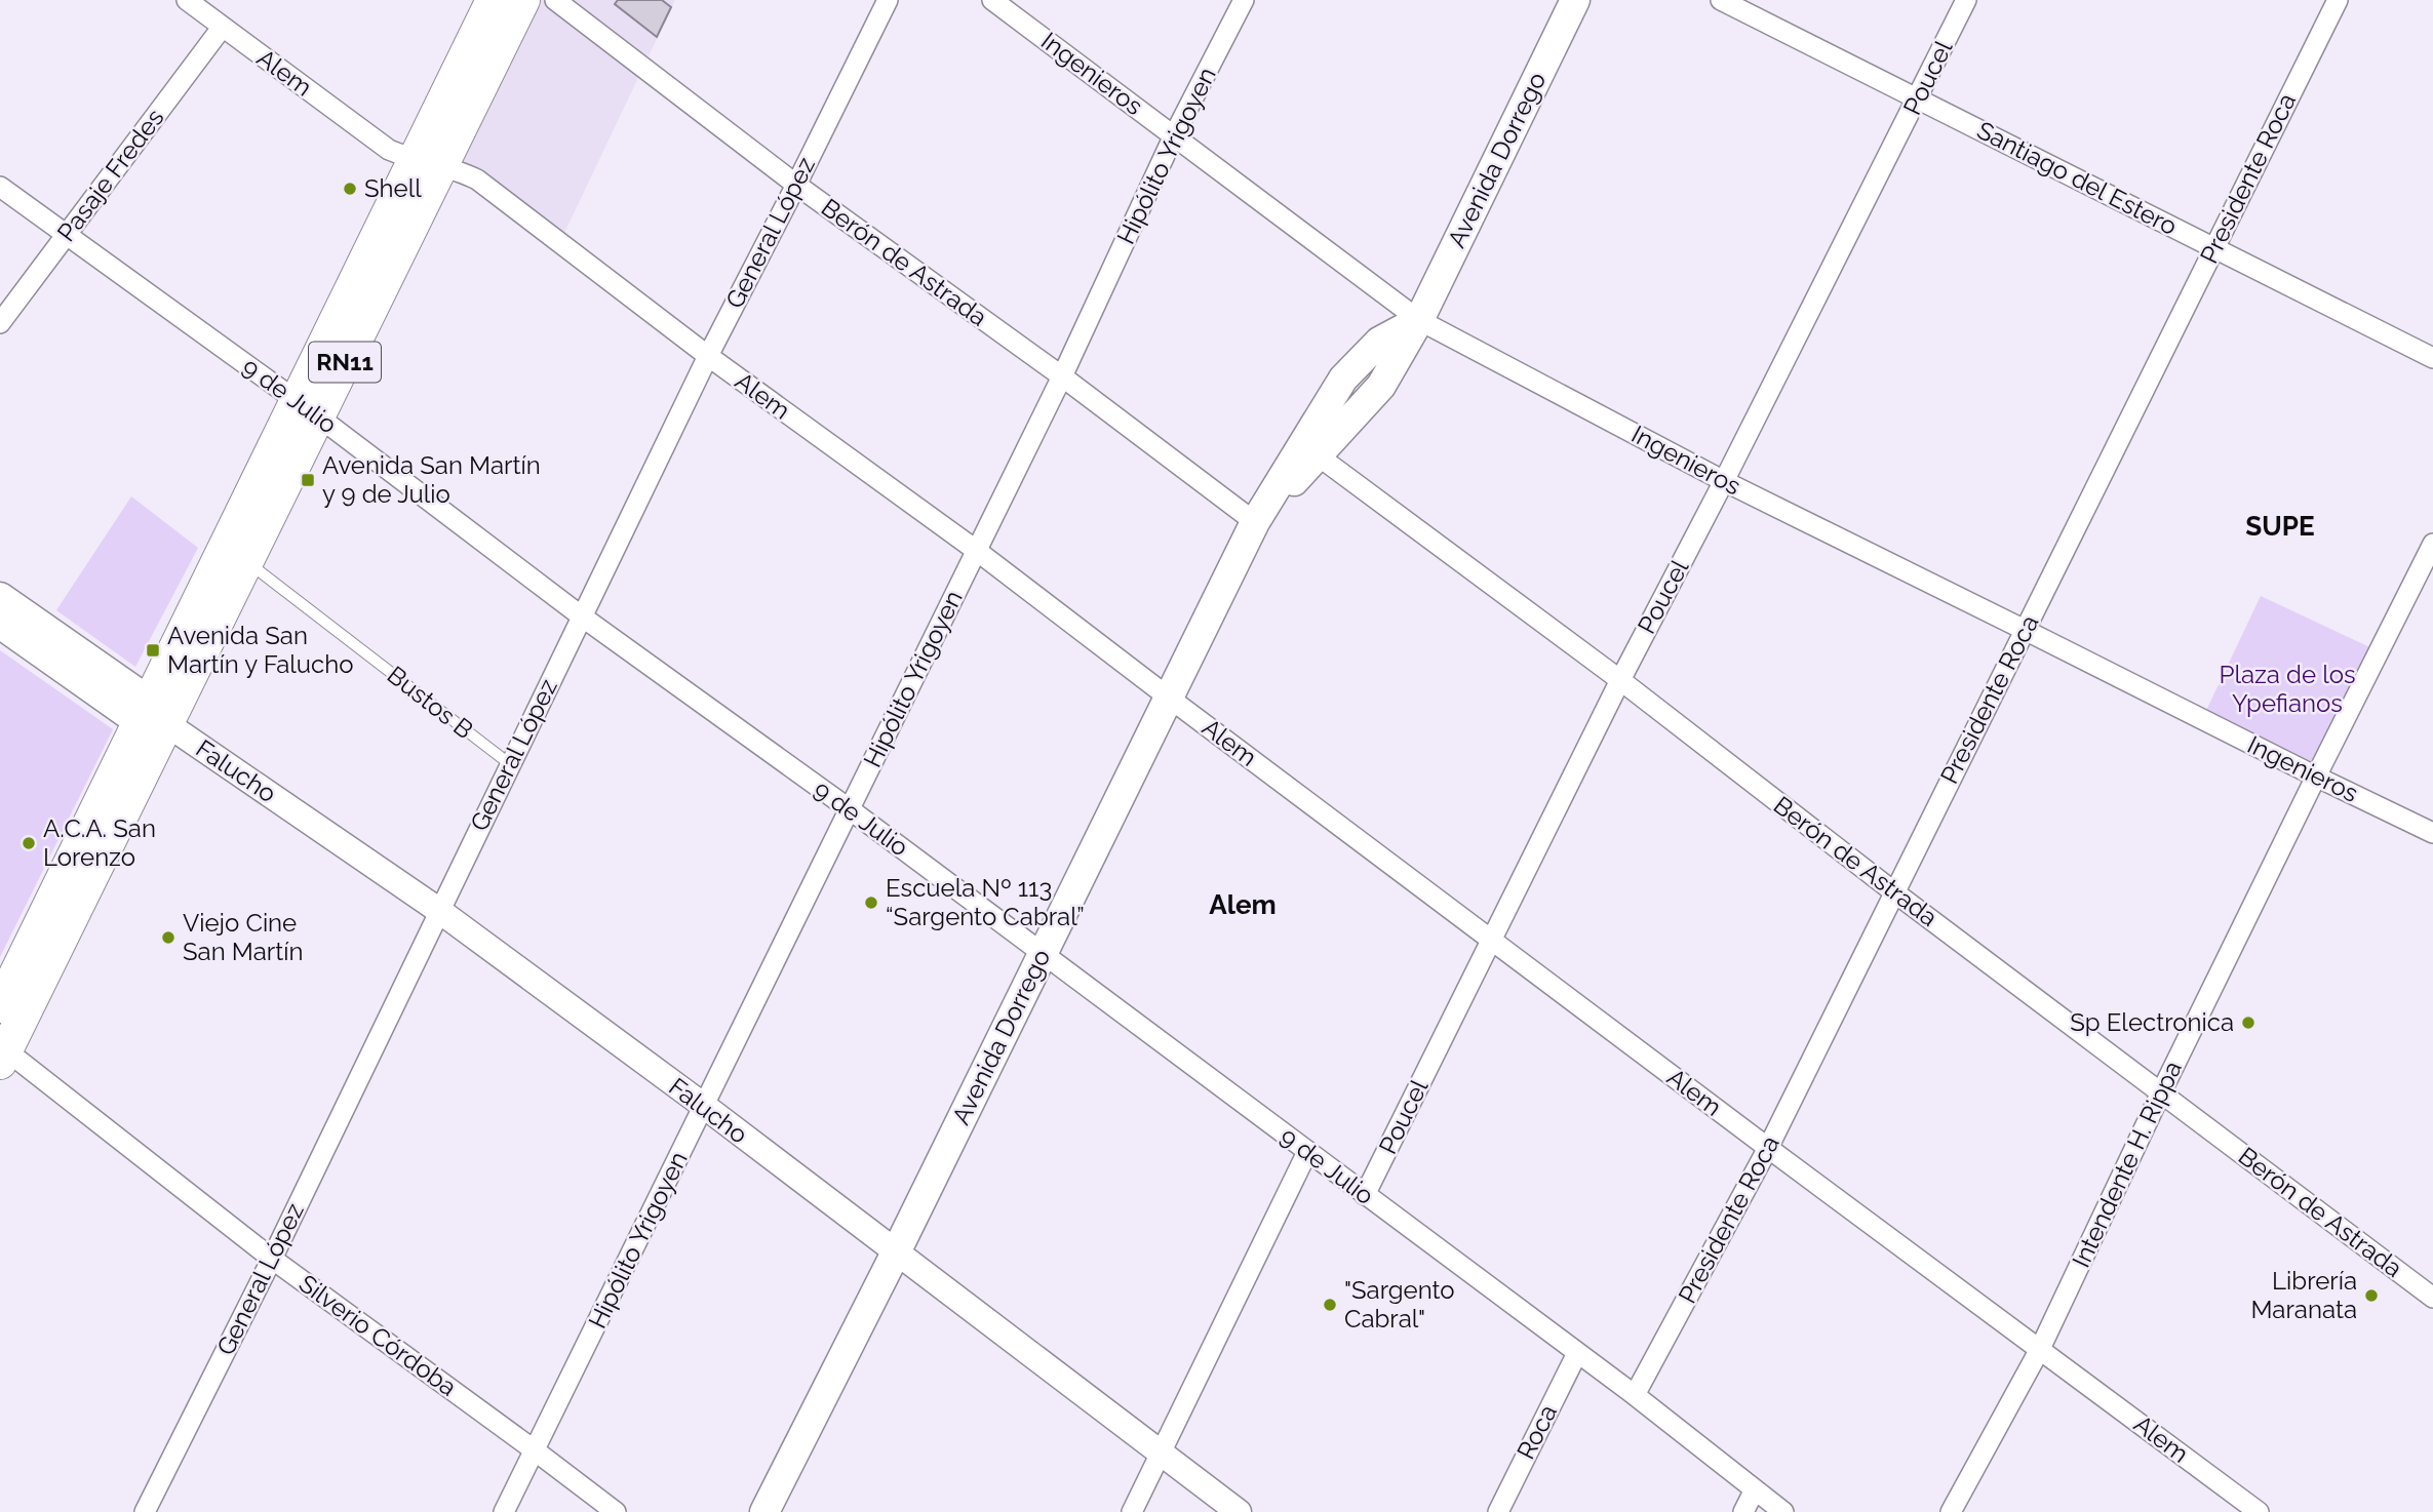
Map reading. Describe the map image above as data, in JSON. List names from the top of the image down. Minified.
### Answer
{"streets":{"main road":["Avenida Dorrego","RN11","Falucho"],"street":["Alem","Ingenieros","Poucel","Hipólito Yrigoyen","Pasaje Fredes","Santiago del Estero","Presidente Roca","General López","Berón de Astrada","9 de Julio","Intendente H. Rippa","Silverio Córdoba","Roca"],"lane":["Bustos B"]},"crossings":[["Alem","Poucel"],["Alem","Hipólito Yrigoyen"],["Alem","Avenida Dorrego"],["Alem","Pasaje Fredes"],["Alem","Presidente Roca"],["Alem","General López"],["Alem","RN11"],["Alem","Intendente H. Rippa"],["Ingenieros","Poucel"],["Ingenieros","Hipólito Yrigoyen"],["Ingenieros","Avenida Dorrego"],["Ingenieros","Presidente Roca"],["Ingenieros","Intendente H. Rippa"],["Poucel","Santiago del Estero"],["Poucel","Berón de Astrada"],["Poucel","9 de Julio"],["Hipólito Yrigoyen","Berón de Astrada"],["Hipólito Yrigoyen","9 de Julio"],["Hipólito Yrigoyen","Falucho"],["Hipólito Yrigoyen","Silverio Córdoba"],["Avenida Dorrego","Berón de Astrada"],["Avenida Dorrego","9 de Julio"],["Avenida Dorrego","Falucho"],["Pasaje Fredes","9 de Julio"],["Santiago del Estero","Presidente Roca"],["Presidente Roca","Berón de Astrada"],["Presidente Roca","9 de Julio"],["General López","Berón de Astrada"],["General López","9 de Julio"],["General López","Bustos B"],["General López","Falucho"],["General López","Silverio Córdoba"],["Berón de Astrada","Intendente H. Rippa"],["RN11","9 de Julio"],["RN11","Bustos B"],["RN11","Falucho"],["RN11","Silverio Córdoba"],["9 de Julio","Roca"]],"districts":["SUPE","Alem"],"parks":["Plaza de los Ypefianos"],"places":{"other":["Shell","A.C.A. San Lorenzo","Escuela Nº 113 “Sargento Cabral”","Viejo Cine San Martín","Sp Electronica","Librería Maranata","\"Sargento Cabral\""],"transit":["Avenida San Martín y 9 de Julio","Avenida San Martín y Falucho"]}}
